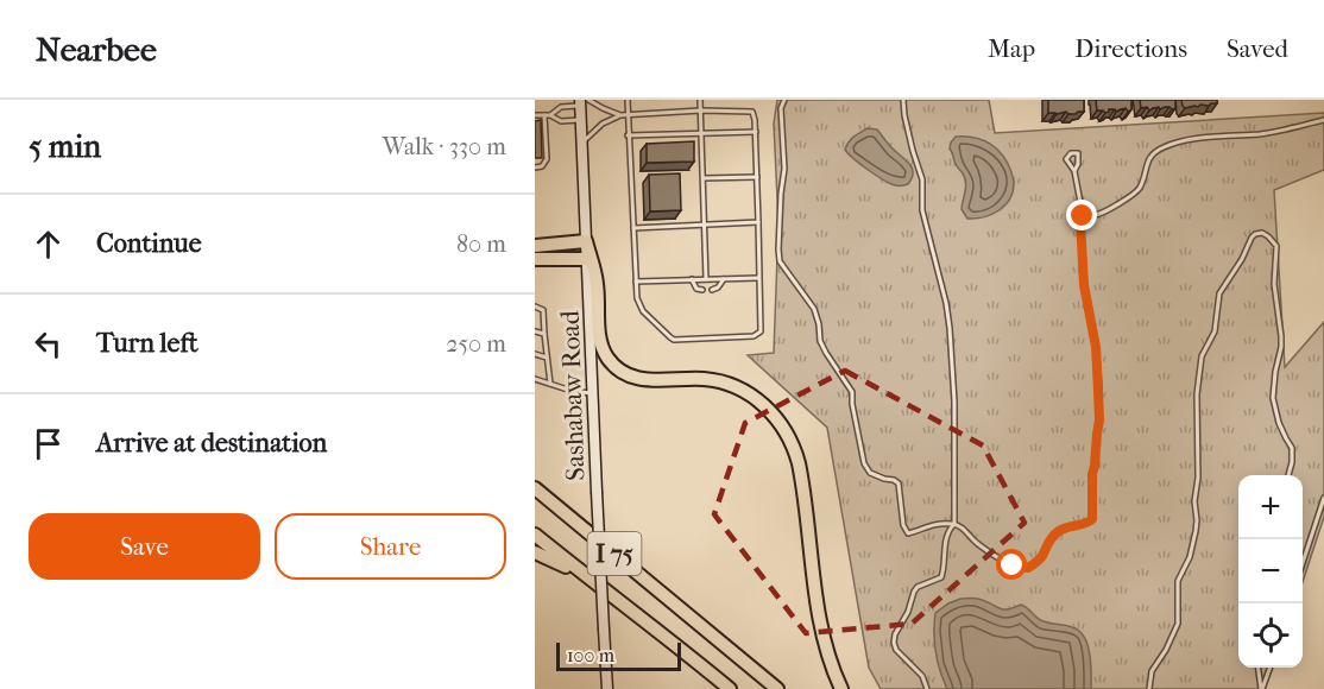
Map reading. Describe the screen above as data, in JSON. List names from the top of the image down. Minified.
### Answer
{"streets":{"highway":["I 75"],"main road":["Sashabaw Road"]},"scale_bar":"100 m","page":{"header":"Nearbee","nav":["Map","Directions","Saved"],"heading":["5 min","Walk · 330 m"],"list":[["Continue","80 m"],["Turn left","250 m"],"Arrive at destination"],"map_buttons":["+","−"],"buttons":["Save","Share"],"scale":"100 m"}}
